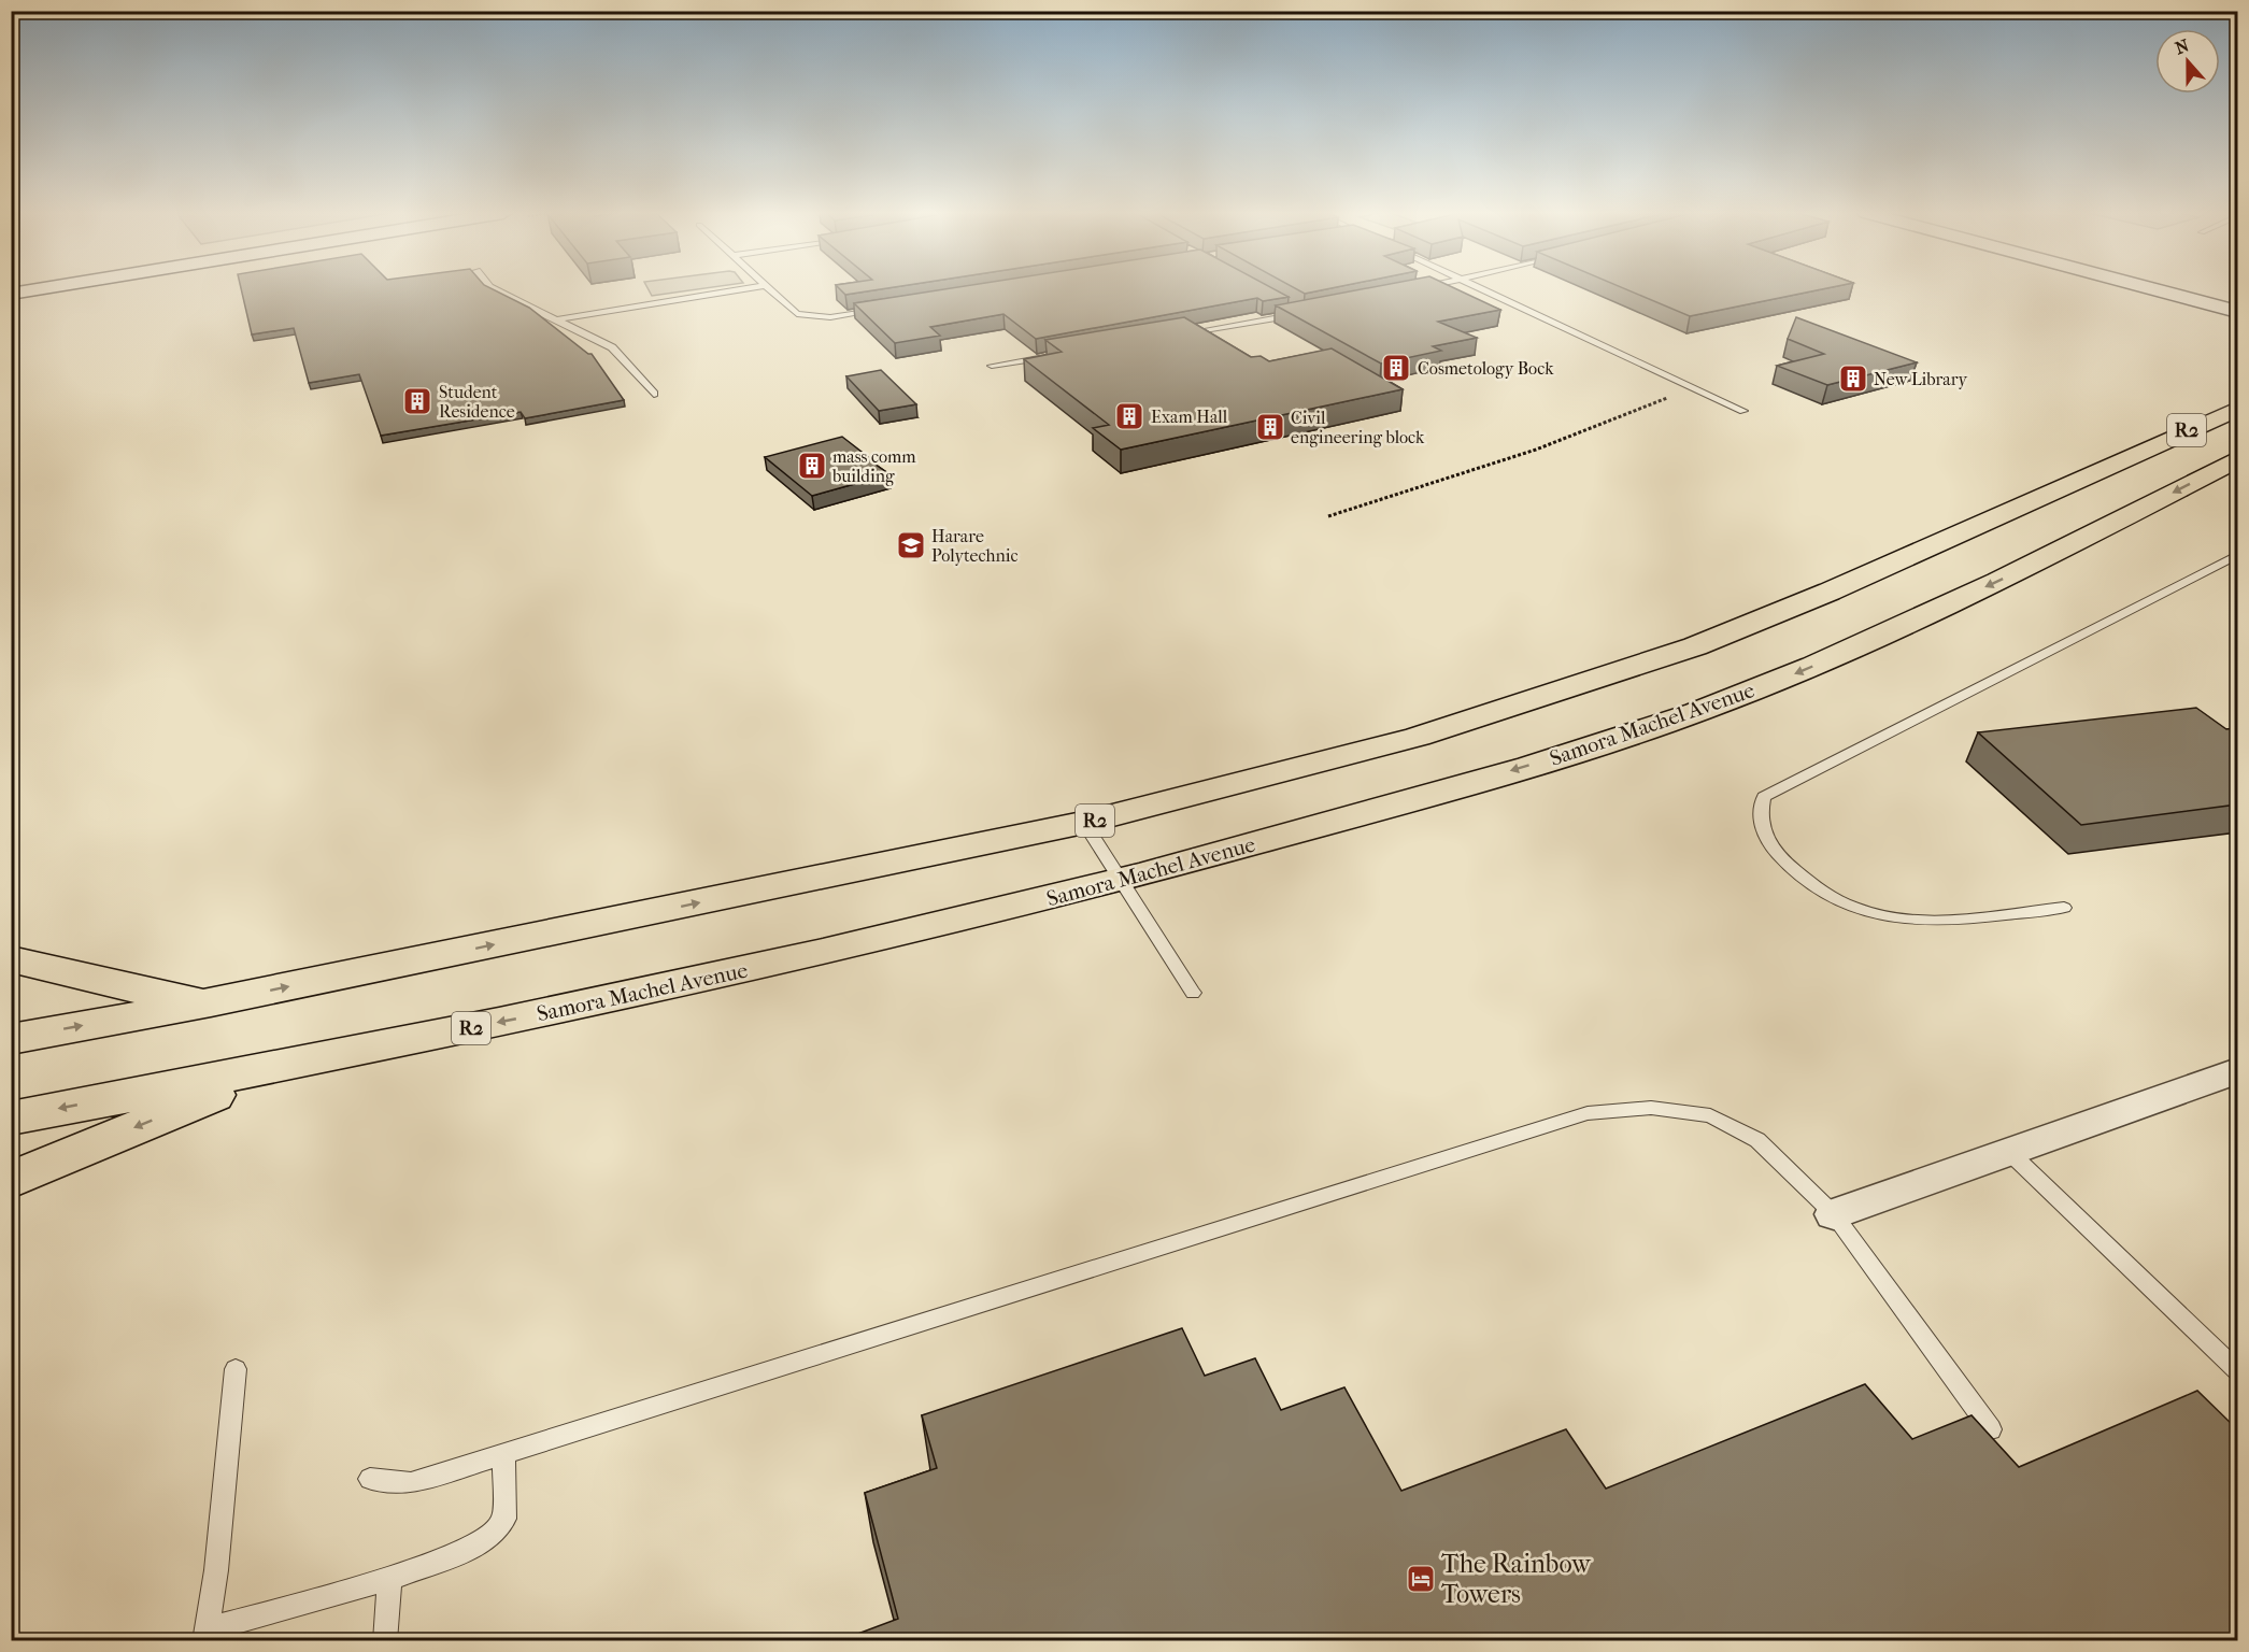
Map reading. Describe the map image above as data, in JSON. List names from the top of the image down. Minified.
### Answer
{"streets":{"highway":["R2","Samora Machel Avenue"]},"places":{"building":["Cosmetology Bock","New Library","Student Residence","Exam Hall","Civil engineering block","mass comm building"],"school or university":["Harare Polytechnic"],"hotel":["The Rainbow Towers"]},"north":"top"}
